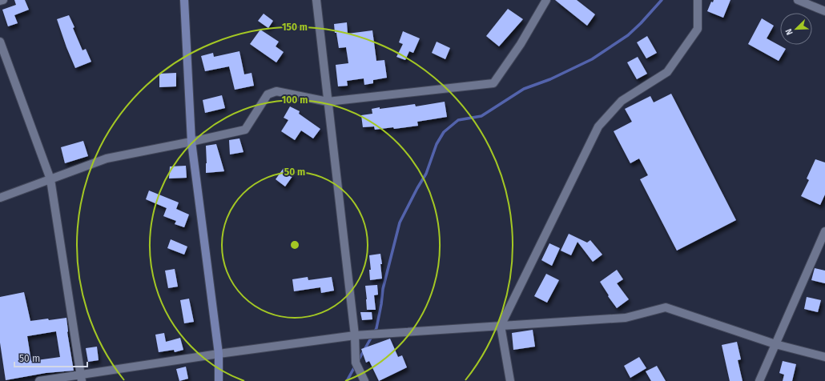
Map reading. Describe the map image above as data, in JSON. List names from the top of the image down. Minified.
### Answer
{"scale_bar":"50 m","north":"bottom left","rings":["150 m","100 m","50 m"]}
